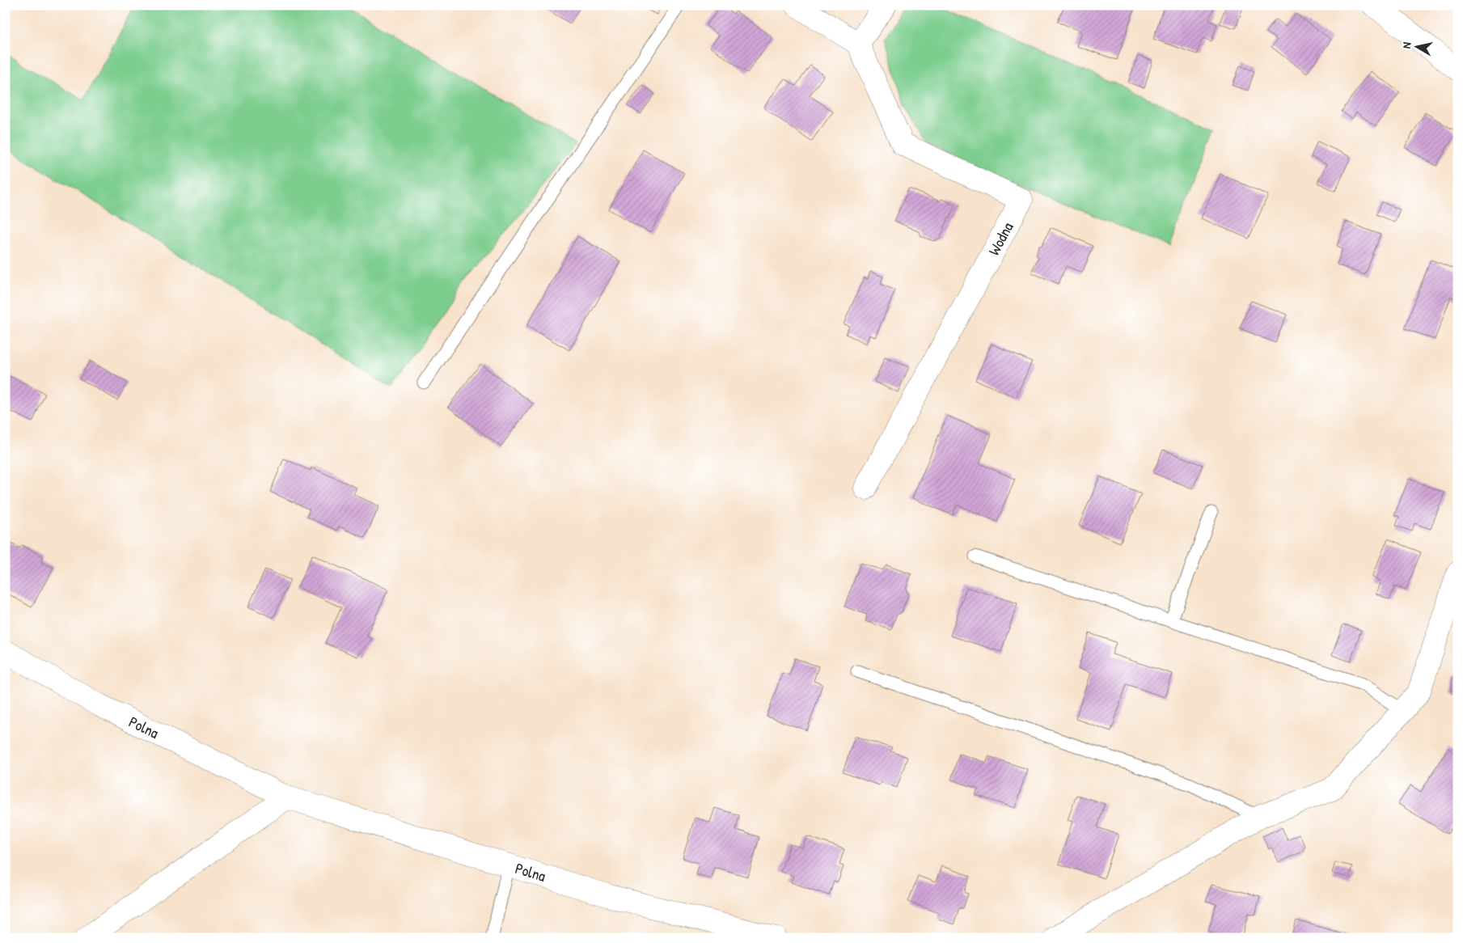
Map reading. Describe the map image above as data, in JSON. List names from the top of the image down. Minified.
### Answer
{"streets":{"street":["Wodna","Polna"]},"north":"left"}
